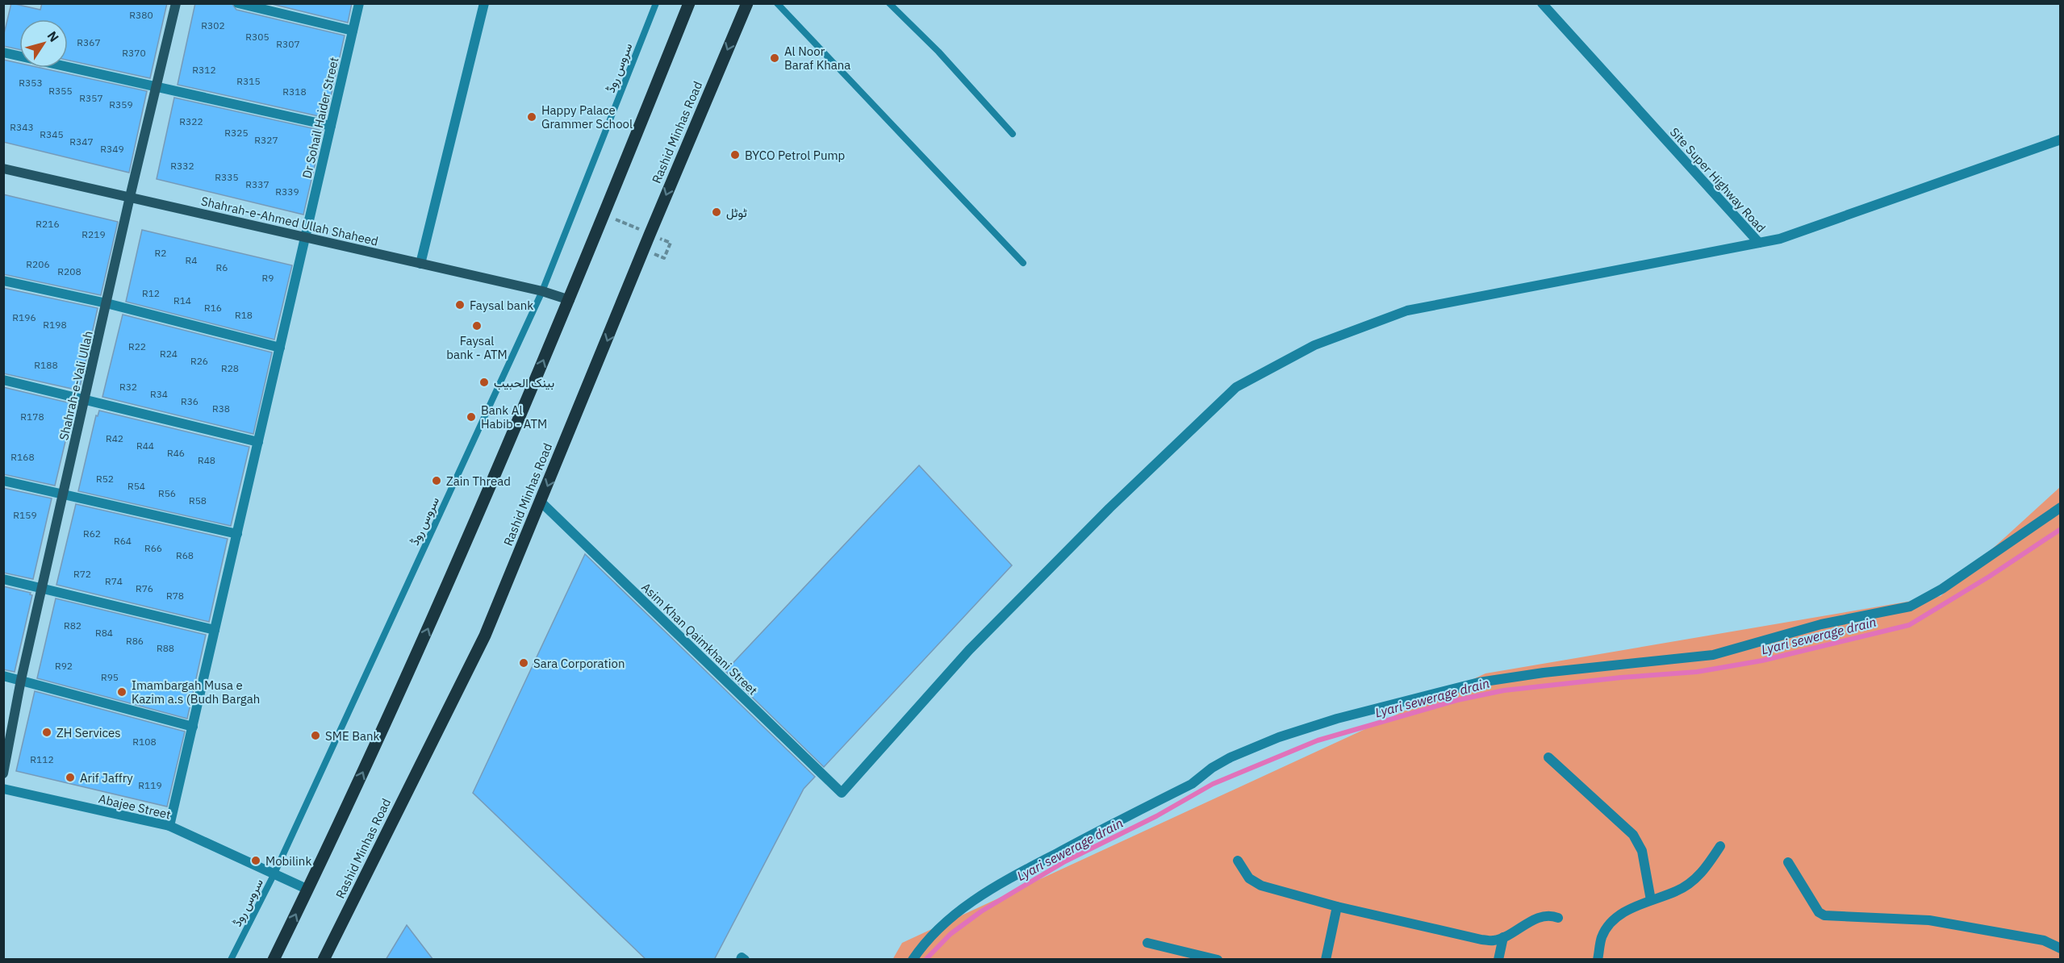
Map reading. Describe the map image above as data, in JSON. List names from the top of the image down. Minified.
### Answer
{"streets":{"main road":["Rashid Minhas Road"],"street":["Dr Sohail Haider Street","Site Super Highway Road","Shahrah-e-Ahmed Ullah Shaheed","Shahrah-e-Vali Ullah","Asim Khan Qaimkhani Street","Abajee Street"],"lane":["سروس روڈ"]},"crossings":[["سروس روڈ","Shahrah-e-Ahmed Ullah Shaheed"],["سروس روڈ","Abajee Street"],["Dr Sohail Haider Street","Shahrah-e-Ahmed Ullah Shaheed"],["Dr Sohail Haider Street","Abajee Street"],["Rashid Minhas Road","Asim Khan Qaimkhani Street"],["Site Super Highway Road","Asim Khan Qaimkhani Street"],["Shahrah-e-Ahmed Ullah Shaheed","Shahrah-e-Vali Ullah"]],"water":["Lyari sewerage drain"],"places":["Al Noor Baraf Khana","Happy Palace Grammer School","BYCO Petrol Pump","ٹوٹل","Faysal bank","Faysal bank - ATM","بينک الحبيب","Bank Al Habib - ATM","Zain Thread","Sara Corporation","Imambargah Musa e Kazim a.s (Budh Bargah","ZH Services","SME Bank","Arif Jaffry","Mobilink"],"house_numbers":["R380","R302","R305","R367","R307","R370","R312","R315","R353","R355","R318","R357","R359","R322","R343","R325","R345","R327","R347","R349","R332","R335","R337","R339","R216","R219","R2","R4","R206","R6","R208","R9","R12","R14","R16","R18","R196","R198","R22","R24","R26","R188","R28","R32","R34","R36","R38","R178","R42","R44","R46","R168","R48","R52","R54","R56","R58","R159","R62","R64","R66","R68","R72","R74","R76","R78","R82","R84","R86","R88","R92","R95","R108","R112","R119"],"north":"top right"}
